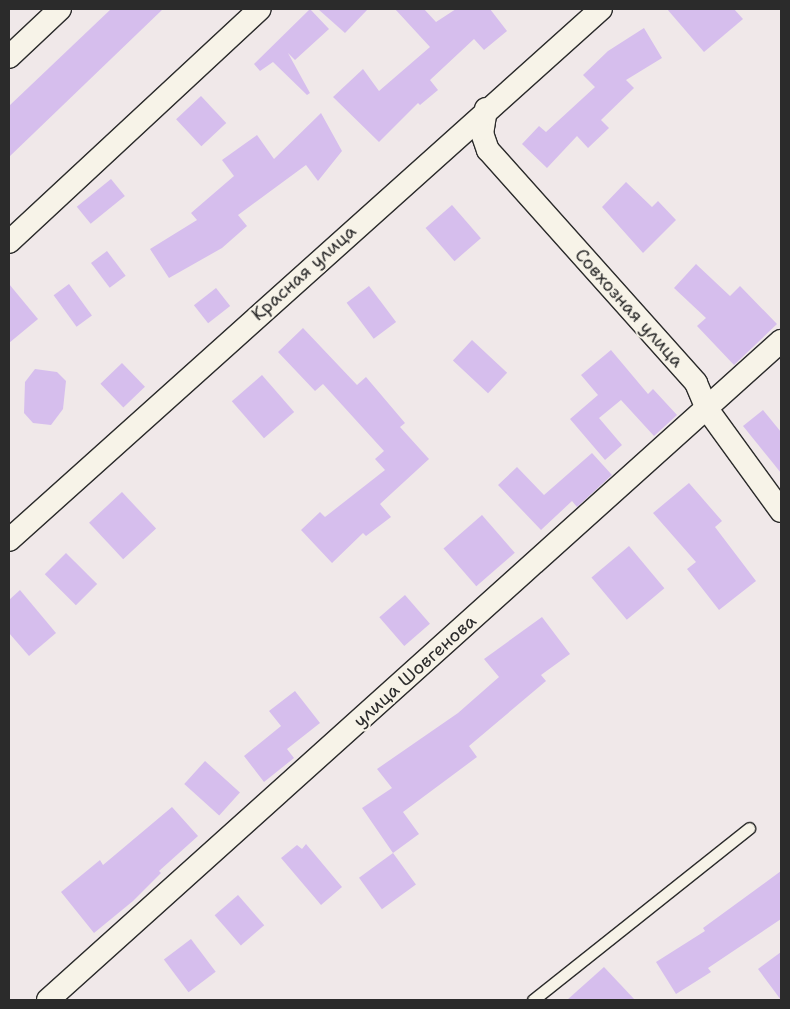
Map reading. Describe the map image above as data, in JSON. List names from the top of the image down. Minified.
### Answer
{"streets":{"street":["Красная улица","Совхозная улица","улица Шовгенова"]},"crossings":[["Красная улица","Совхозная улица"],["Совхозная улица","улица Шовгенова"]]}
